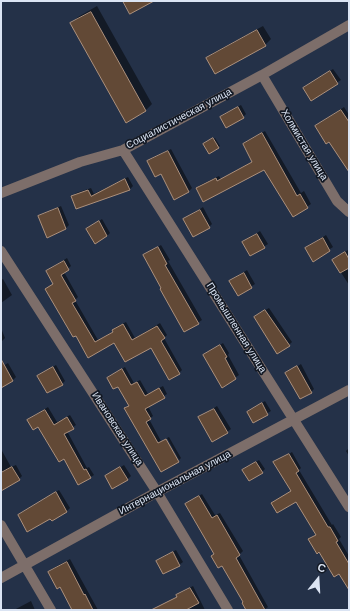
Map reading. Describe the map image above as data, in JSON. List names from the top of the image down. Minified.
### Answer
{"streets":{"street":["Социалистическая улица","Холмистая улица","Промышленная улица","Ивановская улица","Интернациональная улица"]},"crossings":[["Социалистическая улица","Холмистая улица"],["Социалистическая улица","Промышленная улица"],["Промышленная улица","Интернациональная улица"],["Ивановская улица","Интернациональная улица"]],"north":"top"}
